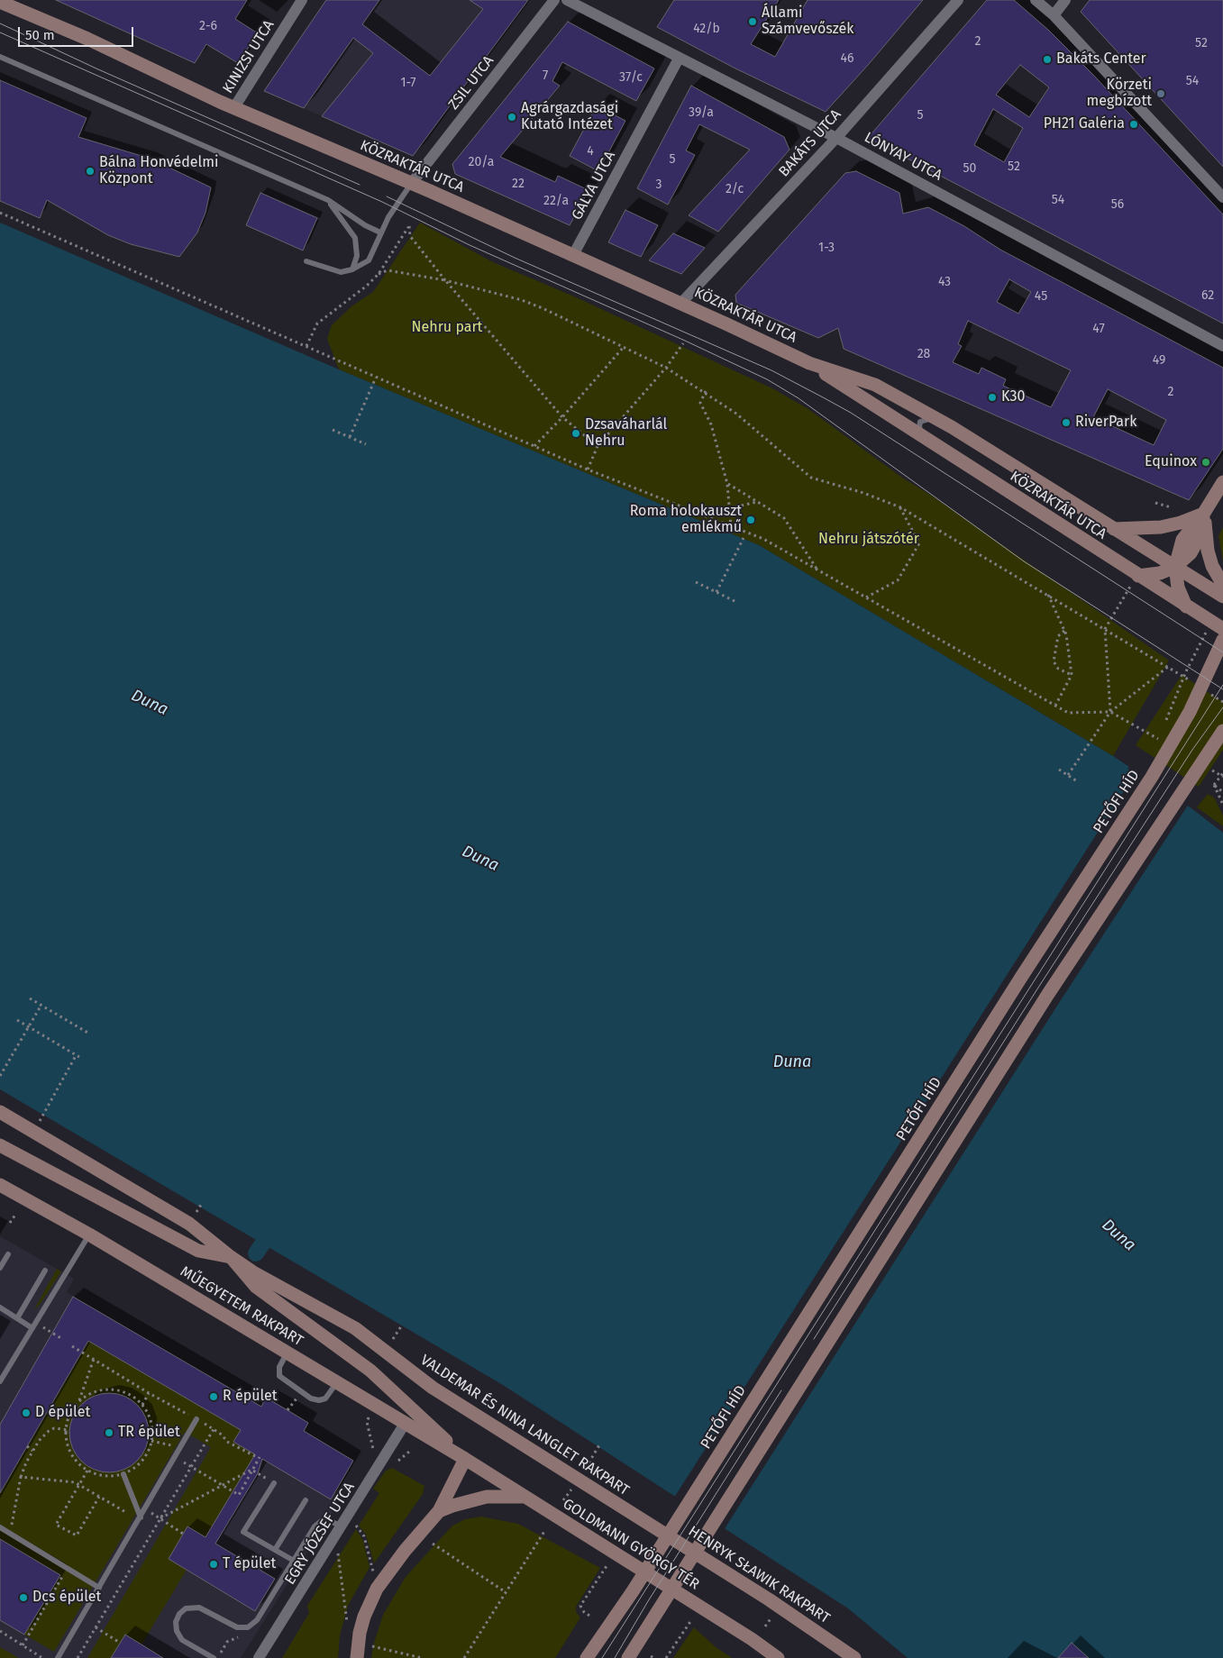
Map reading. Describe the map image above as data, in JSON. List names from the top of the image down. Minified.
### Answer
{"streets":{"main road":["KÖZRAKTÁR UTCA","PETŐFI HÍD","MŰEGYETEM RAKPART","VALDEMAR ÉS NINA LANGLET RAKPART","GOLDMANN GYÖRGY TÉR","HENRYK SŁAWIK RAKPART"],"street":["KINIZSI UTCA","ZSIL UTCA","BAKÁTS UTCA","LÓNYAY UTCA","GÁLYA UTCA","EGRY JÓZSEF UTCA"]},"crossings":[["KINIZSI UTCA","KÖZRAKTÁR UTCA"],["ZSIL UTCA","KÖZRAKTÁR UTCA"],["BAKÁTS UTCA","LÓNYAY UTCA"],["BAKÁTS UTCA","KÖZRAKTÁR UTCA"],["LÓNYAY UTCA","GÁLYA UTCA"],["KÖZRAKTÁR UTCA","GÁLYA UTCA"],["MŰEGYETEM RAKPART","EGRY JÓZSEF UTCA"],["MŰEGYETEM RAKPART","GOLDMANN GYÖRGY TÉR"],["VALDEMAR ÉS NINA LANGLET RAKPART","HENRYK SŁAWIK RAKPART"]],"water":["Duna"],"parks":["Nehru part","Nehru játszótér"],"places":["Állami Számvevőszék","Bakáts Center","Körzeti megbízott","Agrárgazdasági Kutató Intézet","PH21 Galéria","Bálna Honvédelmi Központ","K30","RiverPark","Dzsaváharlál Nehru","Equinox","Roma holokauszt emlékmű","R épület","D épület","TR épület","T épület","Dcs épület"],"house_numbers":["2-6","42/b","2","52","46","7","37/c","54","1-7","39/a","5","4","5","20/a","52","50","22","3","2/c","54","22/a","56","1-3","43","62","45","47","28","49","2"],"scale_bar":"50 m"}
